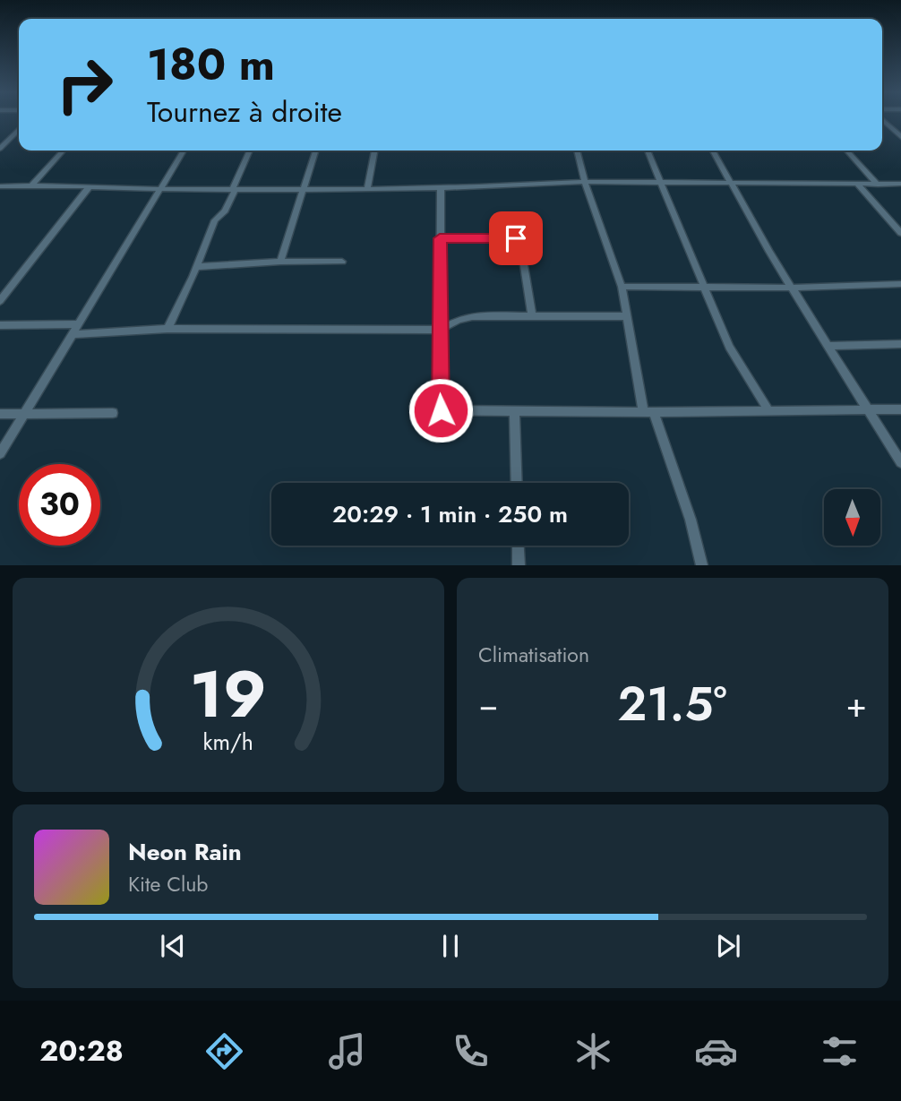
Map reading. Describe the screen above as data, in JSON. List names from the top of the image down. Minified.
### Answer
{"north":"bottom","page":{"turn":["180 m","Tournez à droite"],"limit":"30","trip":"20:29 · 1 min · 250 m","tile":"Climatisation","heat":["−","21.5°","+"],"song":["Neon Rain","Kite Club"],"tabs":"20:28","gauge":["19","km/h"]}}
